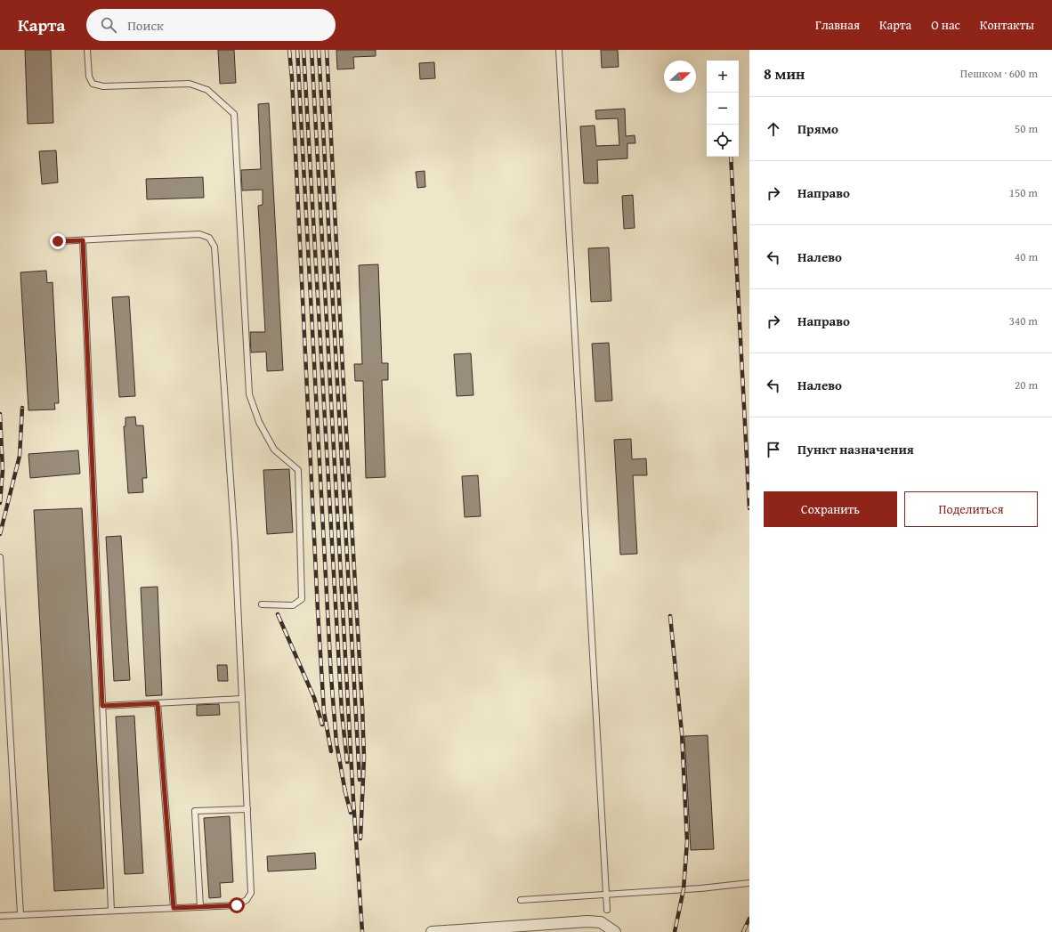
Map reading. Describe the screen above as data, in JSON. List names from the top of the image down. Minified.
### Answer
{"north":"right","page":{"header":"Карта","search":"Поиск","nav":["Главная","Карта","О нас","Контакты"],"heading":["8 мин","Пешком · 600 m"],"map_buttons":["+","−"],"list":[["Прямо","50 m"],["Направо","150 m"],["Налево","40 m"],["Направо","340 m"],["Налево","20 m"],"Пункт назначения"],"buttons":["Сохранить","Поделиться"]}}
